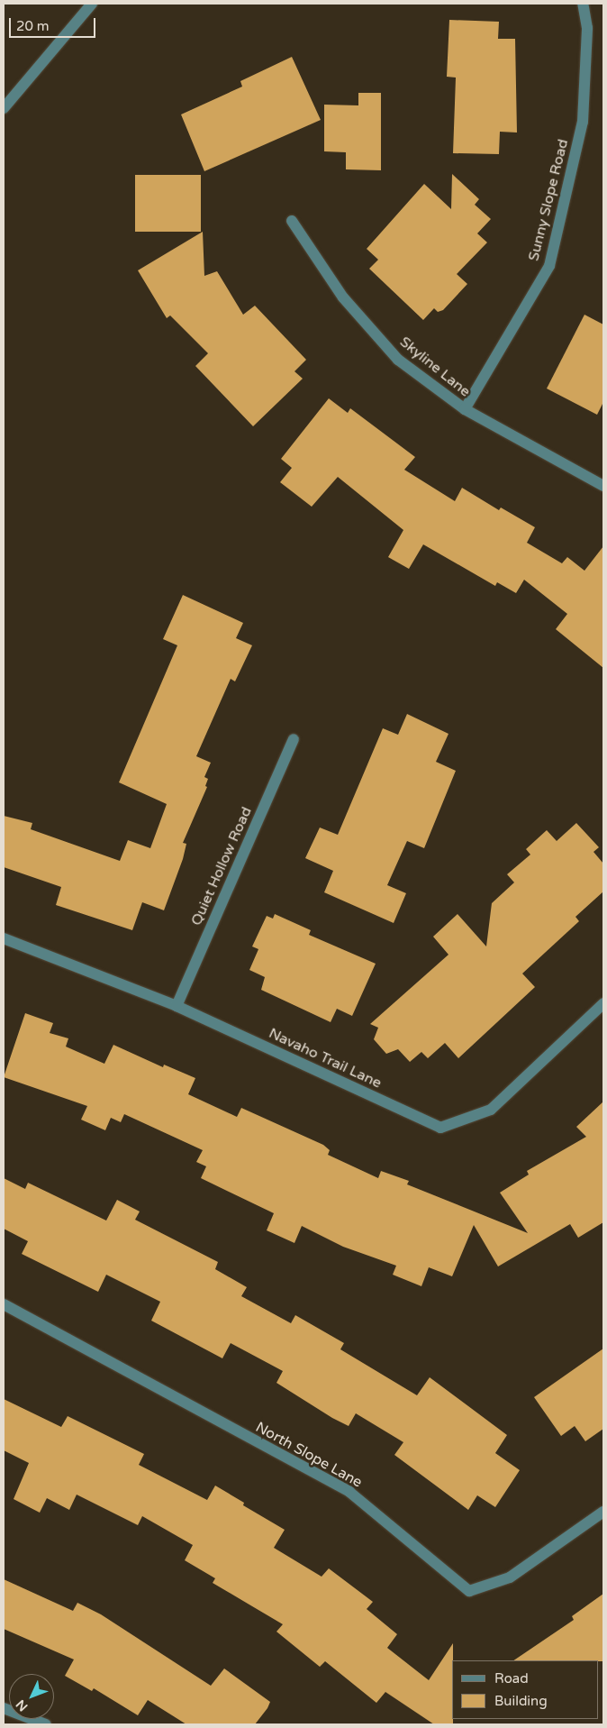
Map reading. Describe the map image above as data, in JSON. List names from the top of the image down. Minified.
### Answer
{"streets":{"street":["Sunny Slope Road","Skyline Lane","Quiet Hollow Road","Navaho Trail Lane","North Slope Lane"]},"crossings":[["Sunny Slope Road","Skyline Lane"],["Quiet Hollow Road","Navaho Trail Lane"]],"legend":["Road","Building"],"scale_bar":"20 m","north":"bottom left"}
